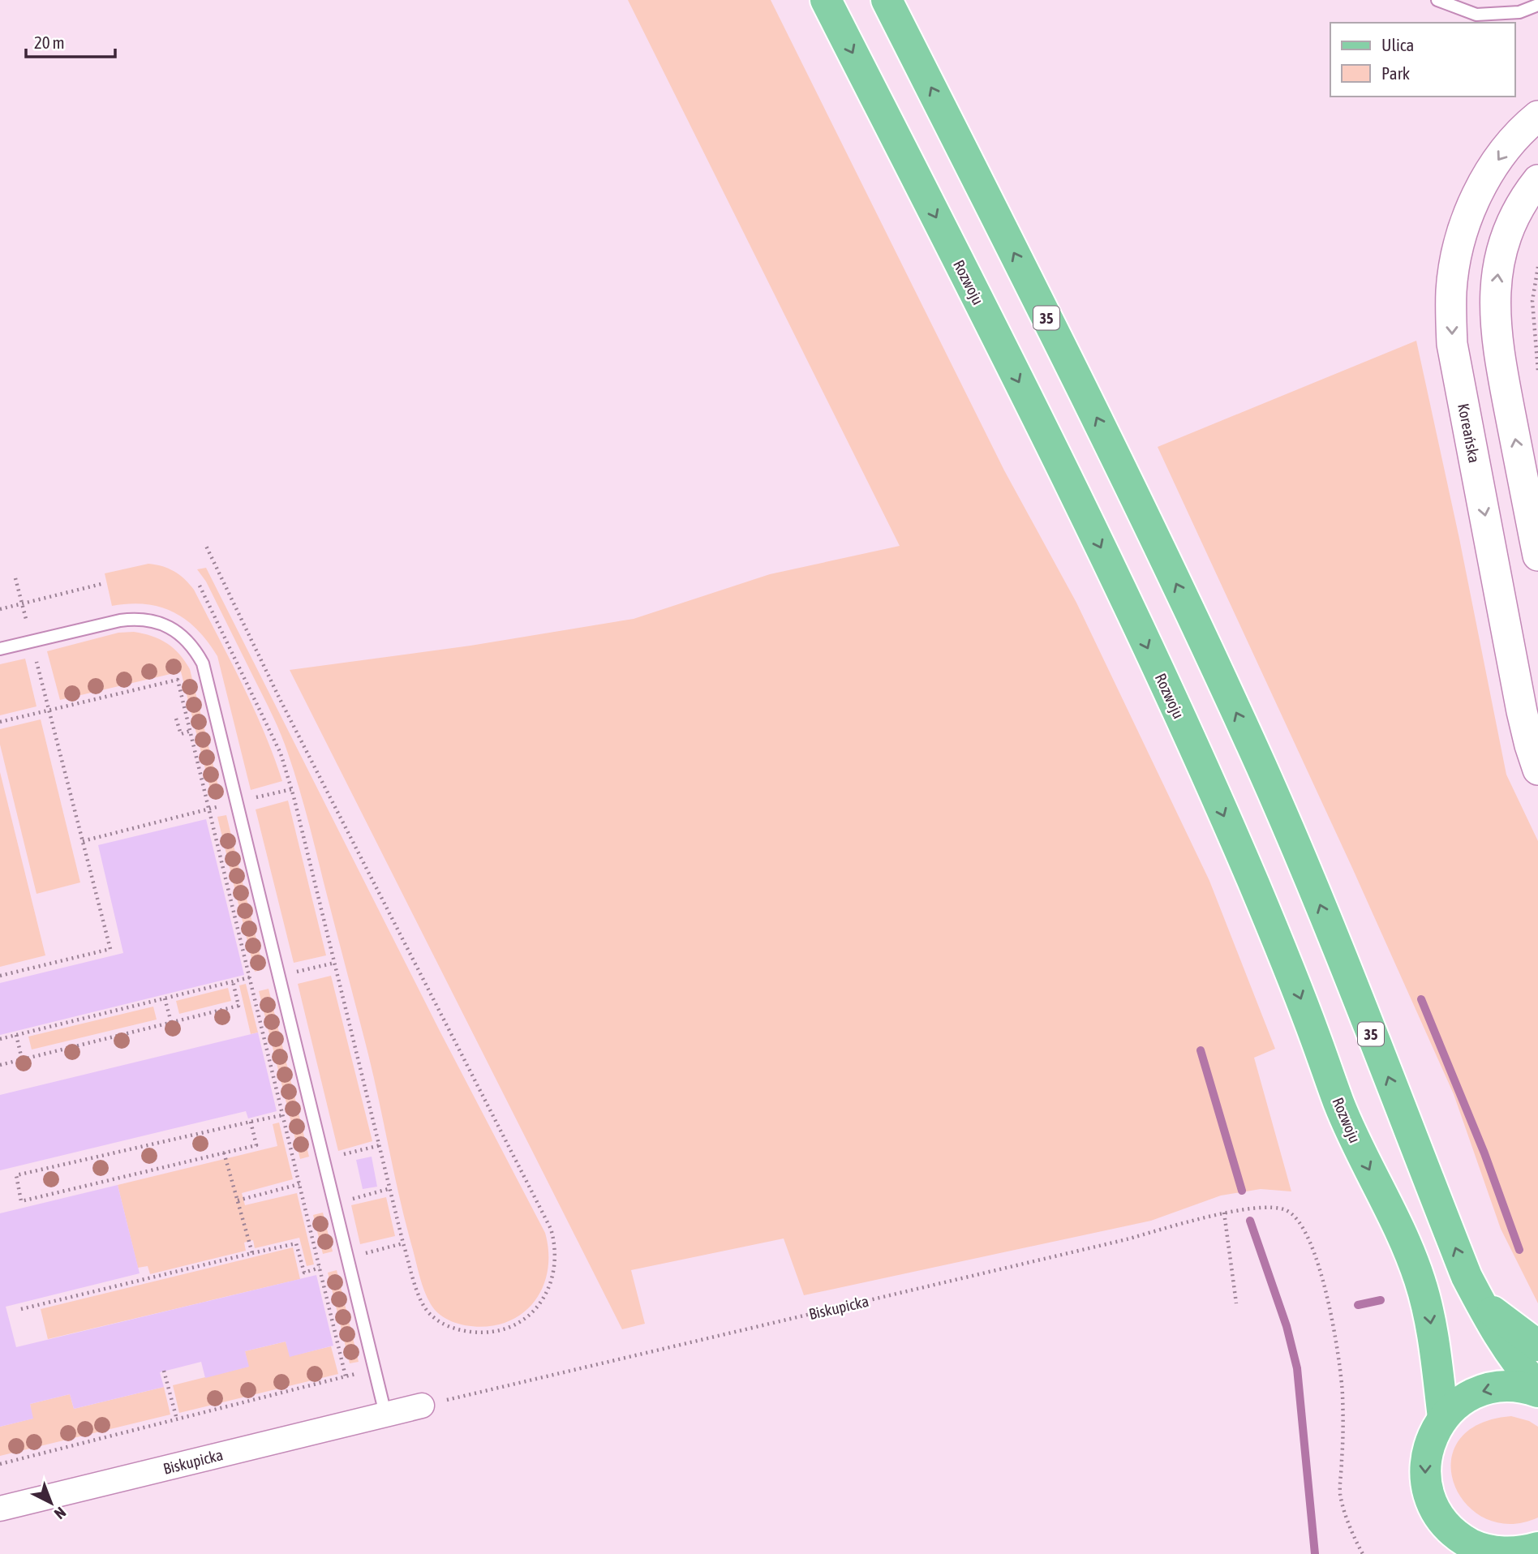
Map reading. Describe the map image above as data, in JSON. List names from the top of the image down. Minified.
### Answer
{"streets":{"main road":["Rozwoju","35"],"street":["Koreańska","Biskupicka"]},"legend":["Ulica","Park"],"scale_bar":"20 m","north":"bottom right"}
